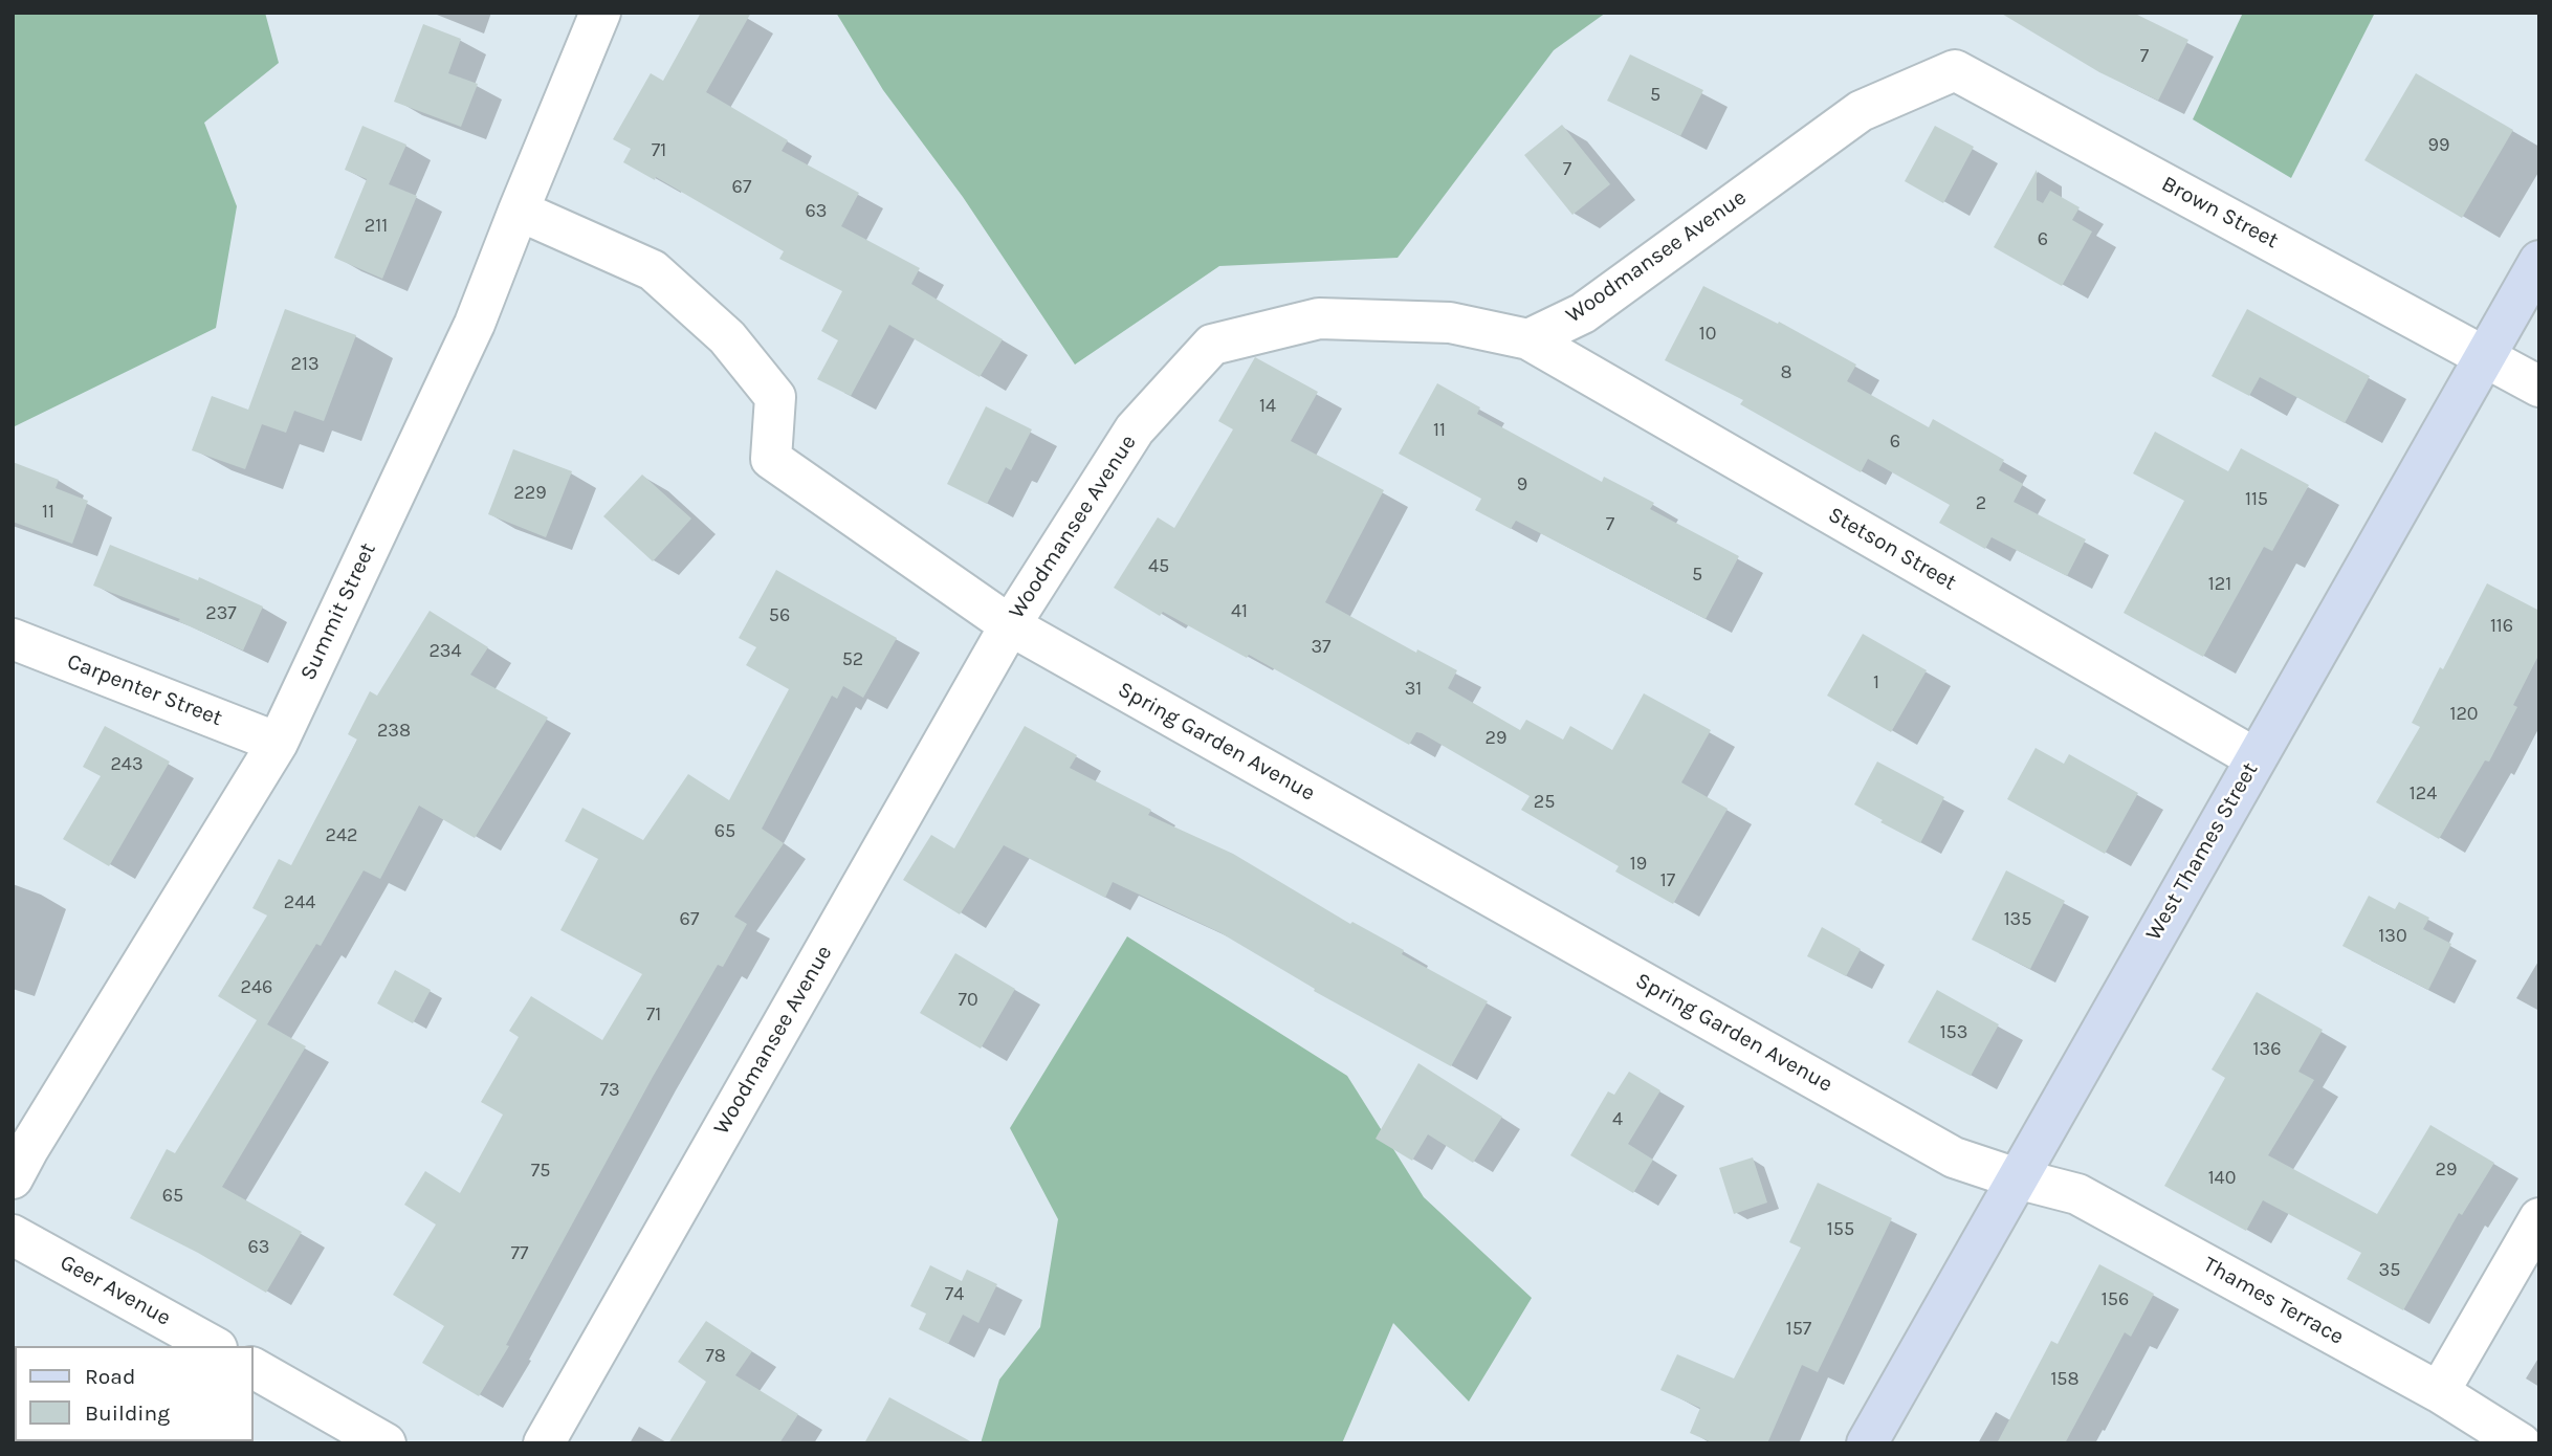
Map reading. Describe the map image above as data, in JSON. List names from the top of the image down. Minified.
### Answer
{"streets":{"main road":["West Thames Street"],"street":["Brown Street","Woodmansee Avenue","Stetson Street","Summit Street","Carpenter Street","Spring Garden Avenue","Geer Avenue","Thames Terrace"]},"crossings":[["Brown Street","Woodmansee Avenue"],["Brown Street","West Thames Street"],["Woodmansee Avenue","Stetson Street"],["Woodmansee Avenue","Spring Garden Avenue"],["Stetson Street","West Thames Street"],["Summit Street","Carpenter Street"],["Summit Street","Spring Garden Avenue"],["Spring Garden Avenue","West Thames Street"],["Spring Garden Avenue","Thames Terrace"],["West Thames Street","Thames Terrace"]],"house_numbers":["7","5","99","71","7","67","63","211","6","10","213","8","14","11","6","9","229","115","2","11","7","45","5","121","41","237","56","116","37","234","52","1","31","120","238","29","243","124","25","65","242","19","17","244","67","135","130","246","70","71","153","136","73","4","29","75","140","65","155","63","77","35","74","156","157","78","158"],"legend":["Road","Building"]}
